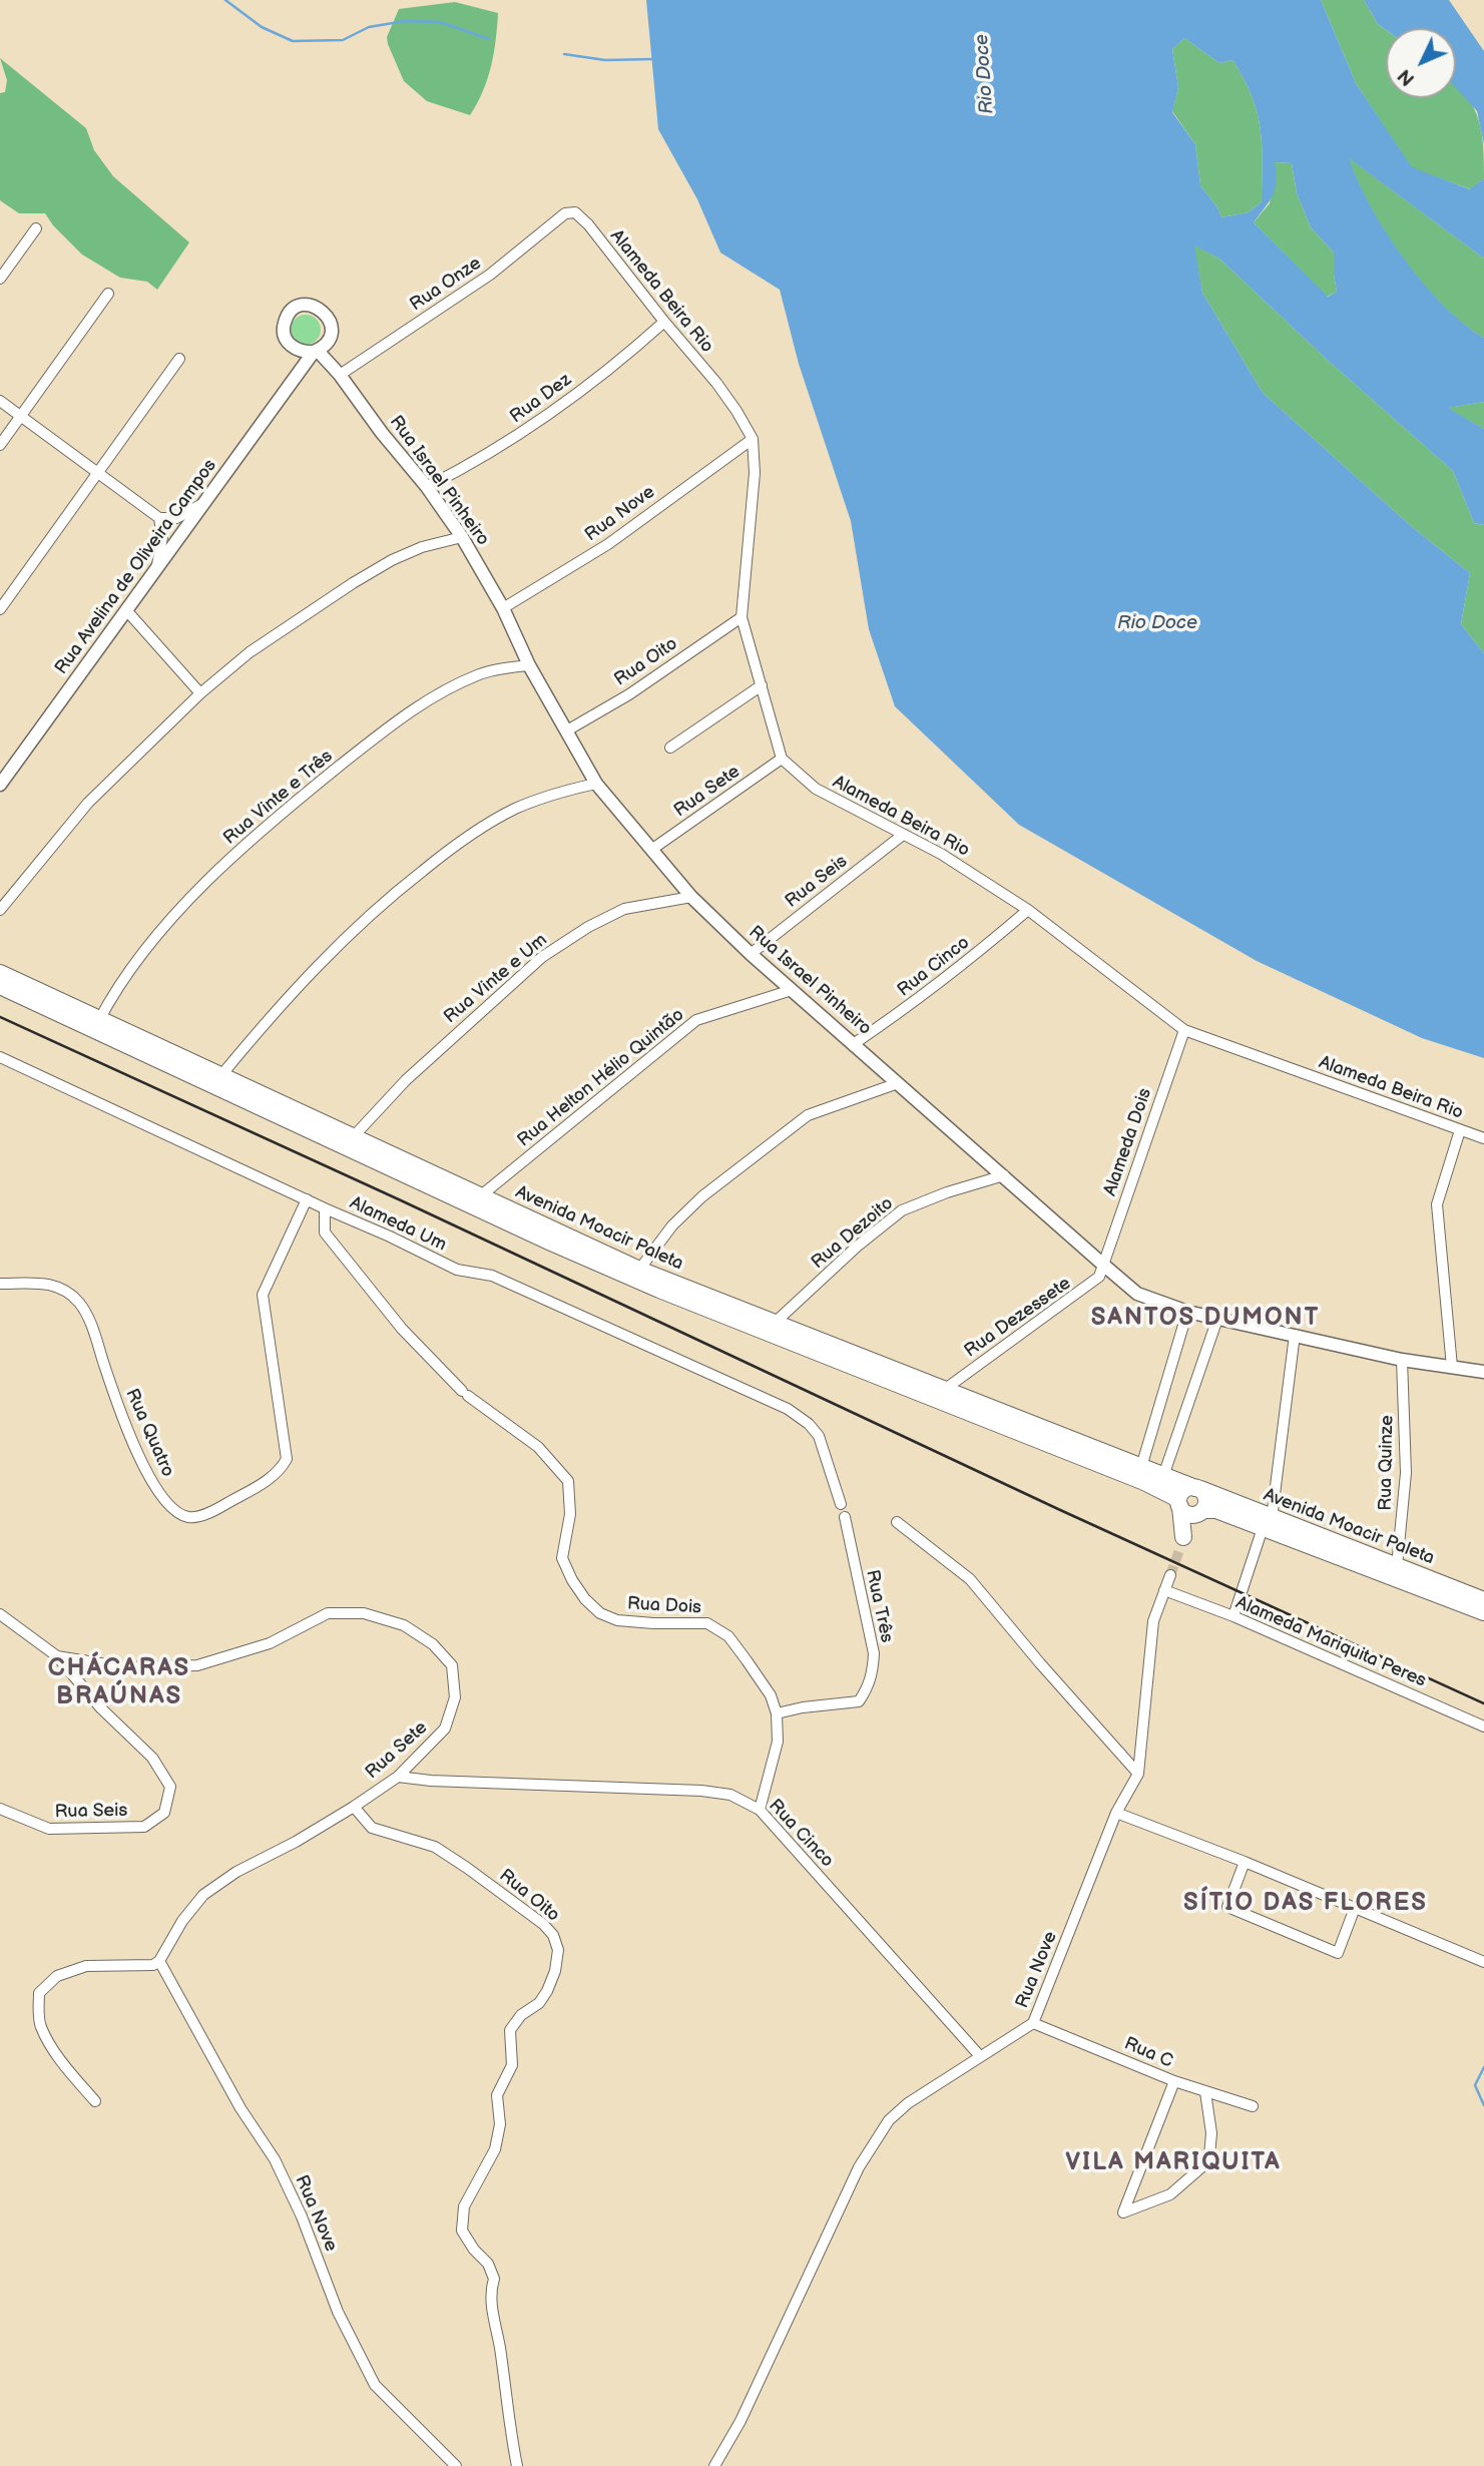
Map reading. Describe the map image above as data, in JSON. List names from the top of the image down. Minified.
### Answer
{"streets":{"main road":["Avenida Moacir Paleta"],"street":["Rua Onze","Alameda Beira Rio","Rua Dez","Rua Israel Pinheiro","Rua Nove","Rua Avelina de Oliveira Campos","Rua Oito","Rua Sete","Rua Vinte e Três","Rua Seis","Rua Cinco","Rua Vinte e Um","Rua Helton Hélio Quintão","Alameda Dois","Alameda Um","Rua Dezoito","Rua Dezessete","Rua Quatro","Rua Quinze","Rua Dois","Rua Três","Alameda Mariquita Peres","Rua C"]},"crossings":[["Rua Onze","Alameda Beira Rio"],["Rua Onze","Rua Israel Pinheiro"],["Alameda Beira Rio","Rua Dez"],["Alameda Beira Rio","Rua Nove"],["Alameda Beira Rio","Rua Oito"],["Alameda Beira Rio","Rua Sete"],["Alameda Beira Rio","Rua Seis"],["Alameda Beira Rio","Rua Cinco"],["Alameda Beira Rio","Alameda Dois"],["Rua Dez","Rua Israel Pinheiro"],["Rua Israel Pinheiro","Rua Nove"],["Rua Israel Pinheiro","Rua Avelina de Oliveira Campos"],["Rua Israel Pinheiro","Rua Oito"],["Rua Israel Pinheiro","Rua Sete"],["Rua Israel Pinheiro","Rua Vinte e Três"],["Rua Israel Pinheiro","Rua Seis"],["Rua Israel Pinheiro","Rua Cinco"],["Rua Israel Pinheiro","Rua Vinte e Um"],["Rua Israel Pinheiro","Rua Helton Hélio Quintão"],["Rua Israel Pinheiro","Alameda Dois"],["Rua Israel Pinheiro","Rua Dezoito"],["Rua Israel Pinheiro","Rua Dezessete"],["Rua Israel Pinheiro","Rua Quinze"],["Rua Nove","Rua Sete"],["Rua Nove","Rua Cinco"],["Rua Nove","Rua C"],["Rua Oito","Rua Sete"],["Rua Sete","Rua Seis"],["Rua Sete","Rua Cinco"],["Rua Vinte e Três","Avenida Moacir Paleta"],["Rua Cinco","Rua Dois"],["Rua Vinte e Um","Avenida Moacir Paleta"],["Rua Helton Hélio Quintão","Avenida Moacir Paleta"],["Alameda Dois","Rua Dezessete"],["Alameda Um","Rua Quatro"],["Alameda Um","Rua Dois"],["Avenida Moacir Paleta","Rua Dezoito"],["Avenida Moacir Paleta","Rua Dezessete"],["Avenida Moacir Paleta","Rua Quinze"],["Rua Dois","Rua Três"]],"districts":["SANTOS DUMONT","CHÁCARAS BRAÚNAS","SÍTIO DAS FLORES","VILA MARIQUITA"],"water":["Rio Doce"],"north":"bottom left"}
